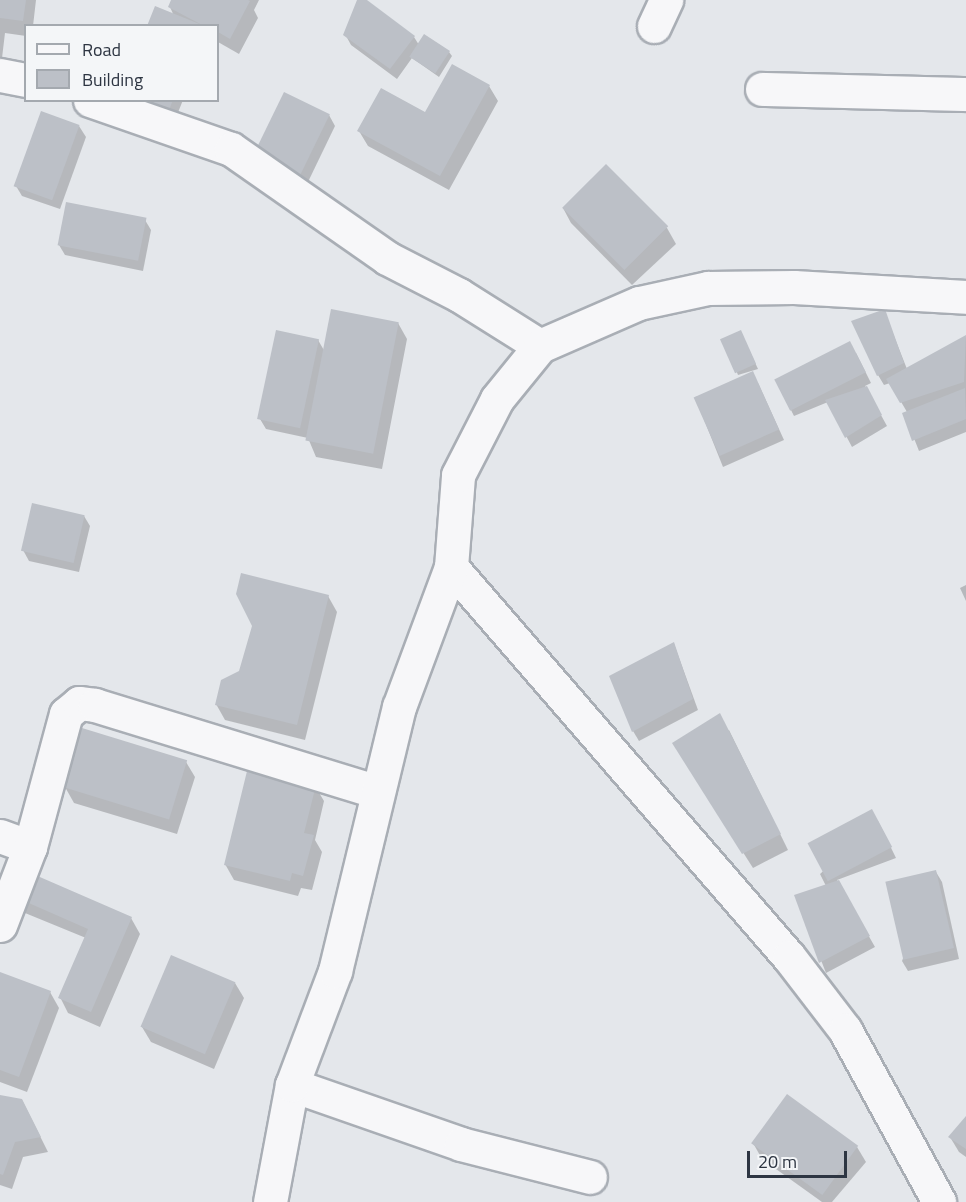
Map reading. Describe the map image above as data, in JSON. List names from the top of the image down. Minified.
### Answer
{"legend":["Road","Building"],"scale_bar":"20 m"}
